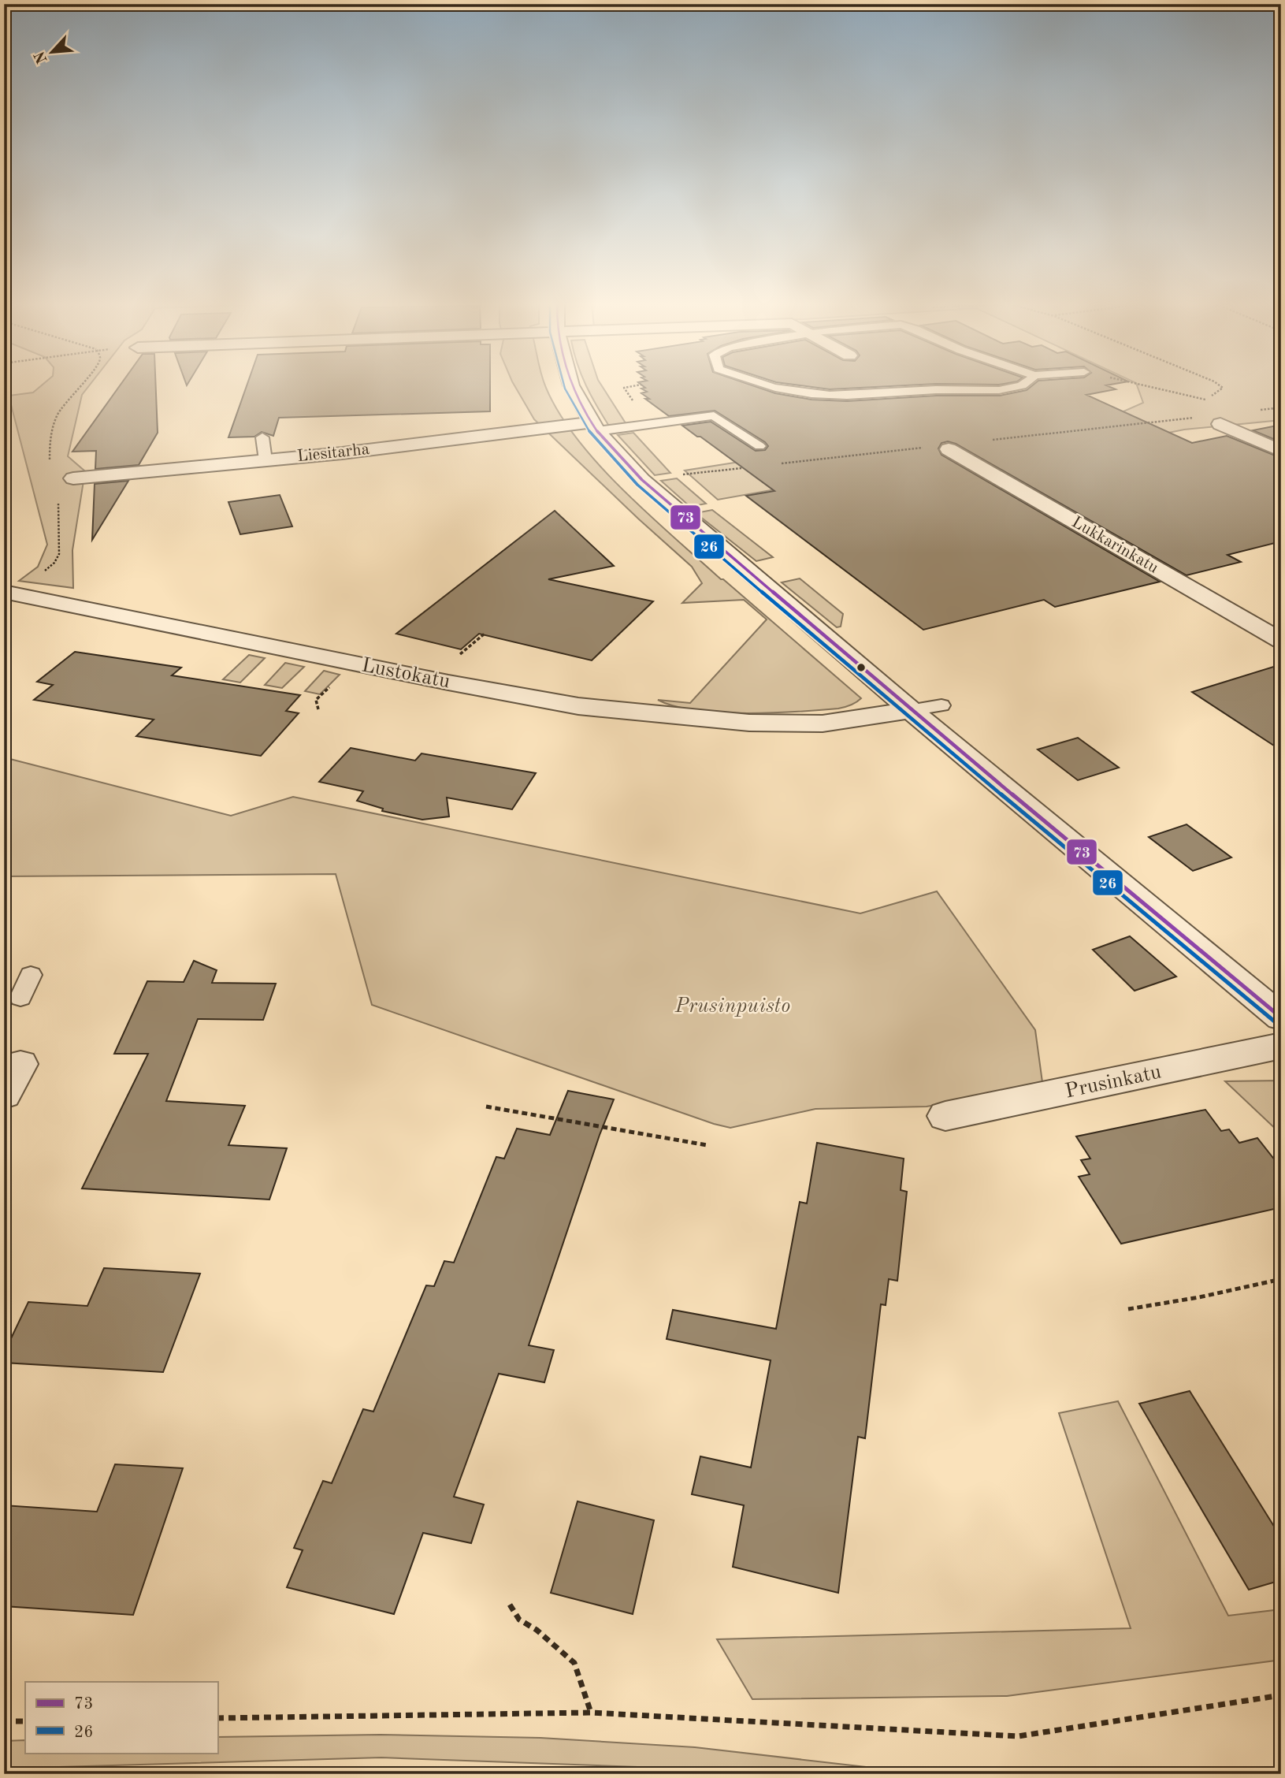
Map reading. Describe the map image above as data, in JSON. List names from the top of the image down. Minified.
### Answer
{"streets":{"street":["Liesitarha","Lukkarinkatu","Lustokatu","Prusinkatu"]},"parks":["Prusinpuisto"],"lines":["transit line 73","transit line 26"],"legend":["73","26"],"north":"bottom left"}
